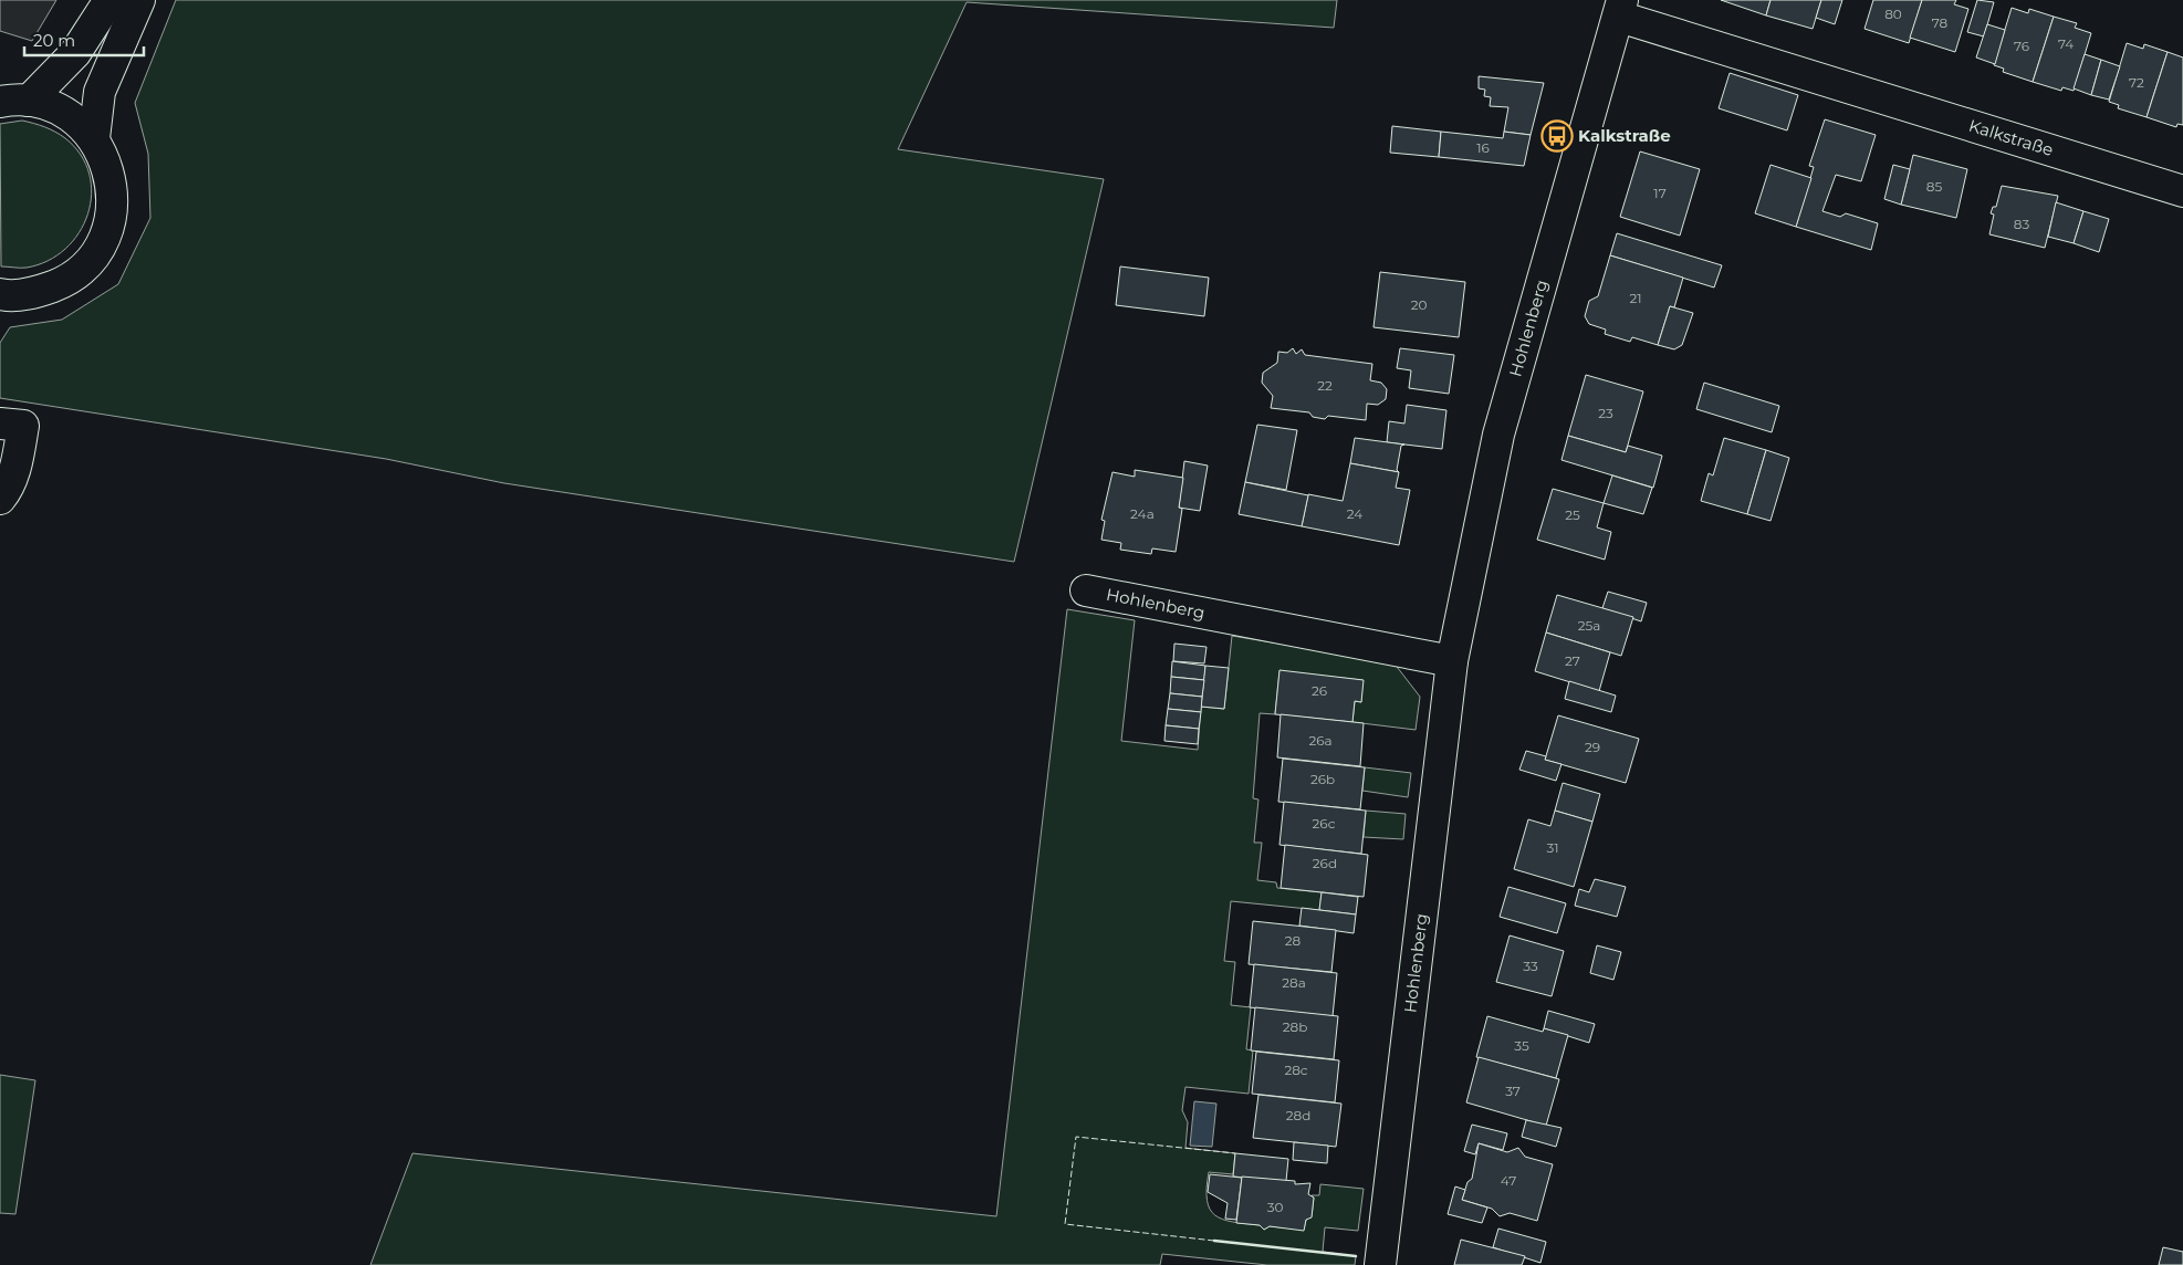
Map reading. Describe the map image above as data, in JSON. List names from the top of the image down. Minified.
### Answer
{"streets":{"street":["Kalkstraße","Hohlenberg"]},"crossings":[["Kalkstraße","Hohlenberg"]],"places":{"bus stop":["Kalkstraße"]},"house_numbers":["80","78","74","76","72","16","85","17","83","21","20","22","23","24a","24","25","25a","27","26","26a","29","26b","26c","31","26d","28","33","28a","28b","35","28c","37","28d","47","30"],"scale_bar":"20 m"}
